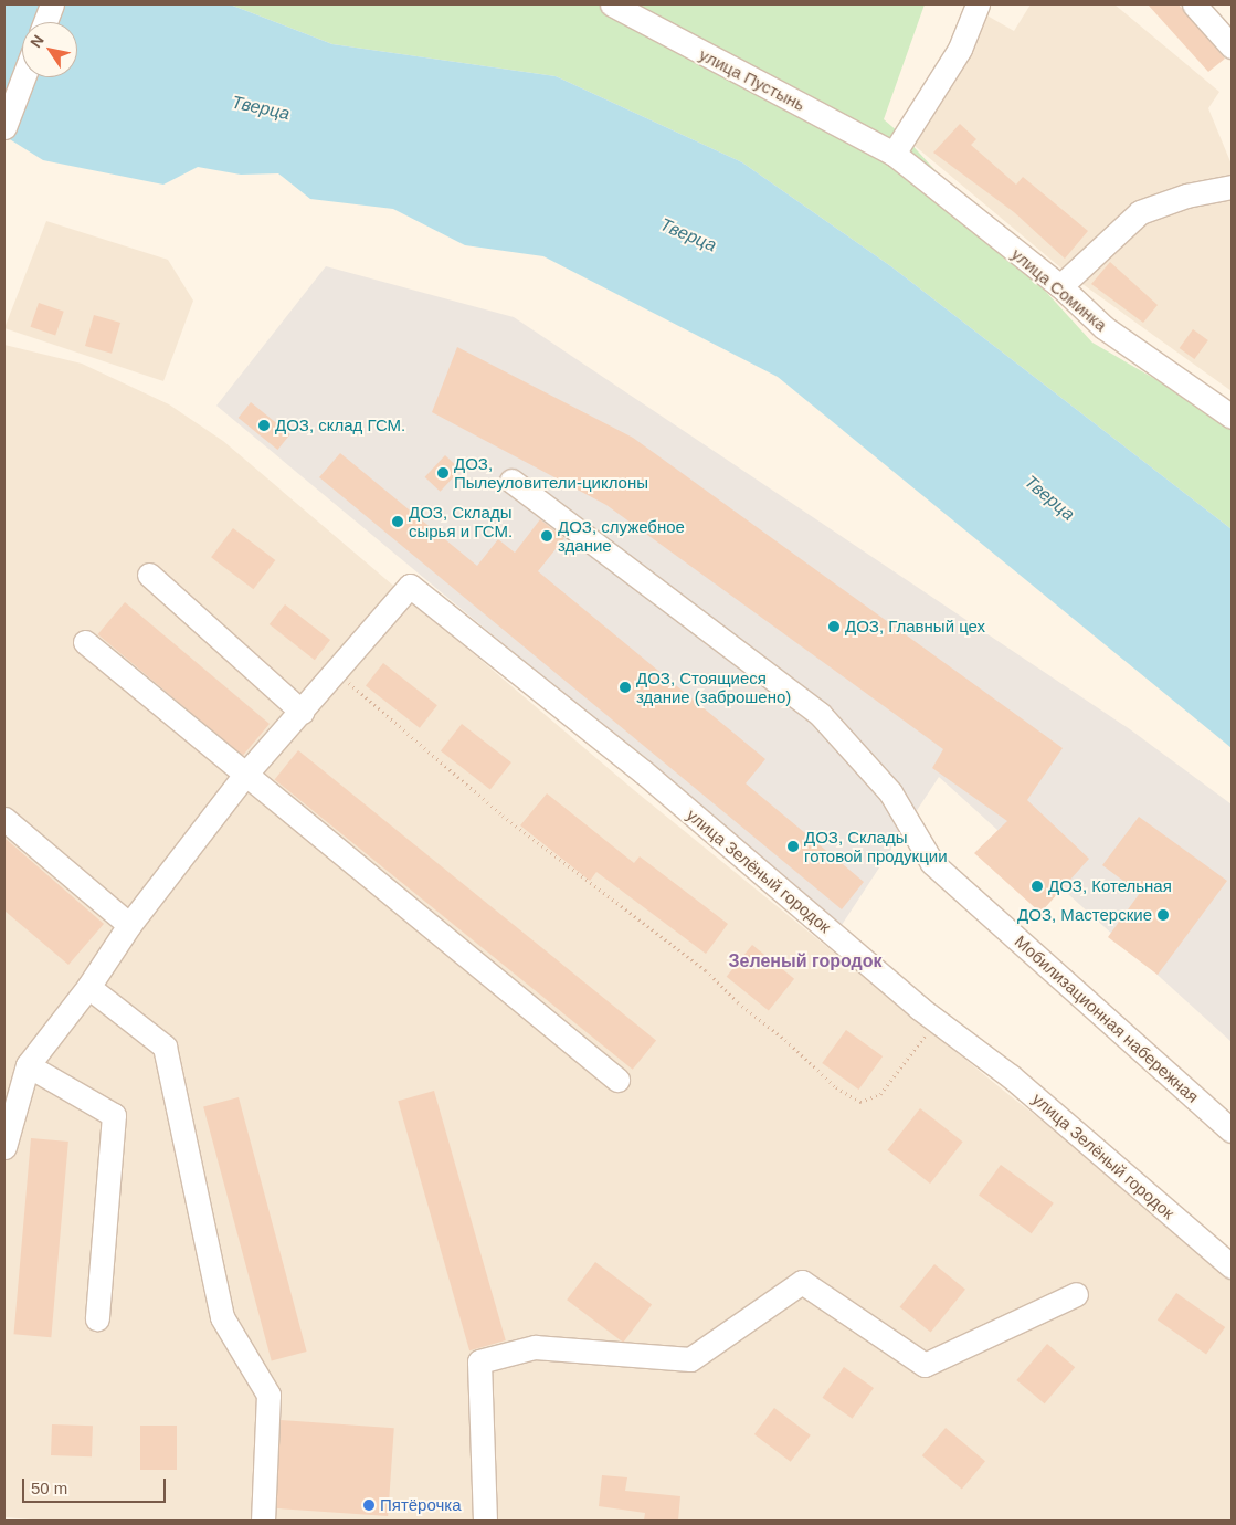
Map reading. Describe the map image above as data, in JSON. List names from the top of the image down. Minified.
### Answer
{"streets":{"street":["улица Пустынь","улица Соминка","улица Зелёный городок","Мобилизационная набережная"]},"crossings":[["улица Пустынь","улица Соминка"]],"districts":["Зеленый городок"],"water":["Тверца"],"places":["ДОЗ, склад ГСМ.","ДОЗ, Пылеуловители-циклоны","ДОЗ, Склады сырья и ГСМ.","ДОЗ, служебное здание","ДОЗ, Главный цех","ДОЗ, Стоящиеся здание (заброшено)","ДОЗ, Склады готовой продукции","ДОЗ, Котельная","ДОЗ, Мастерские","Пятёрочка"],"scale_bar":"50 m","north":"top left"}
